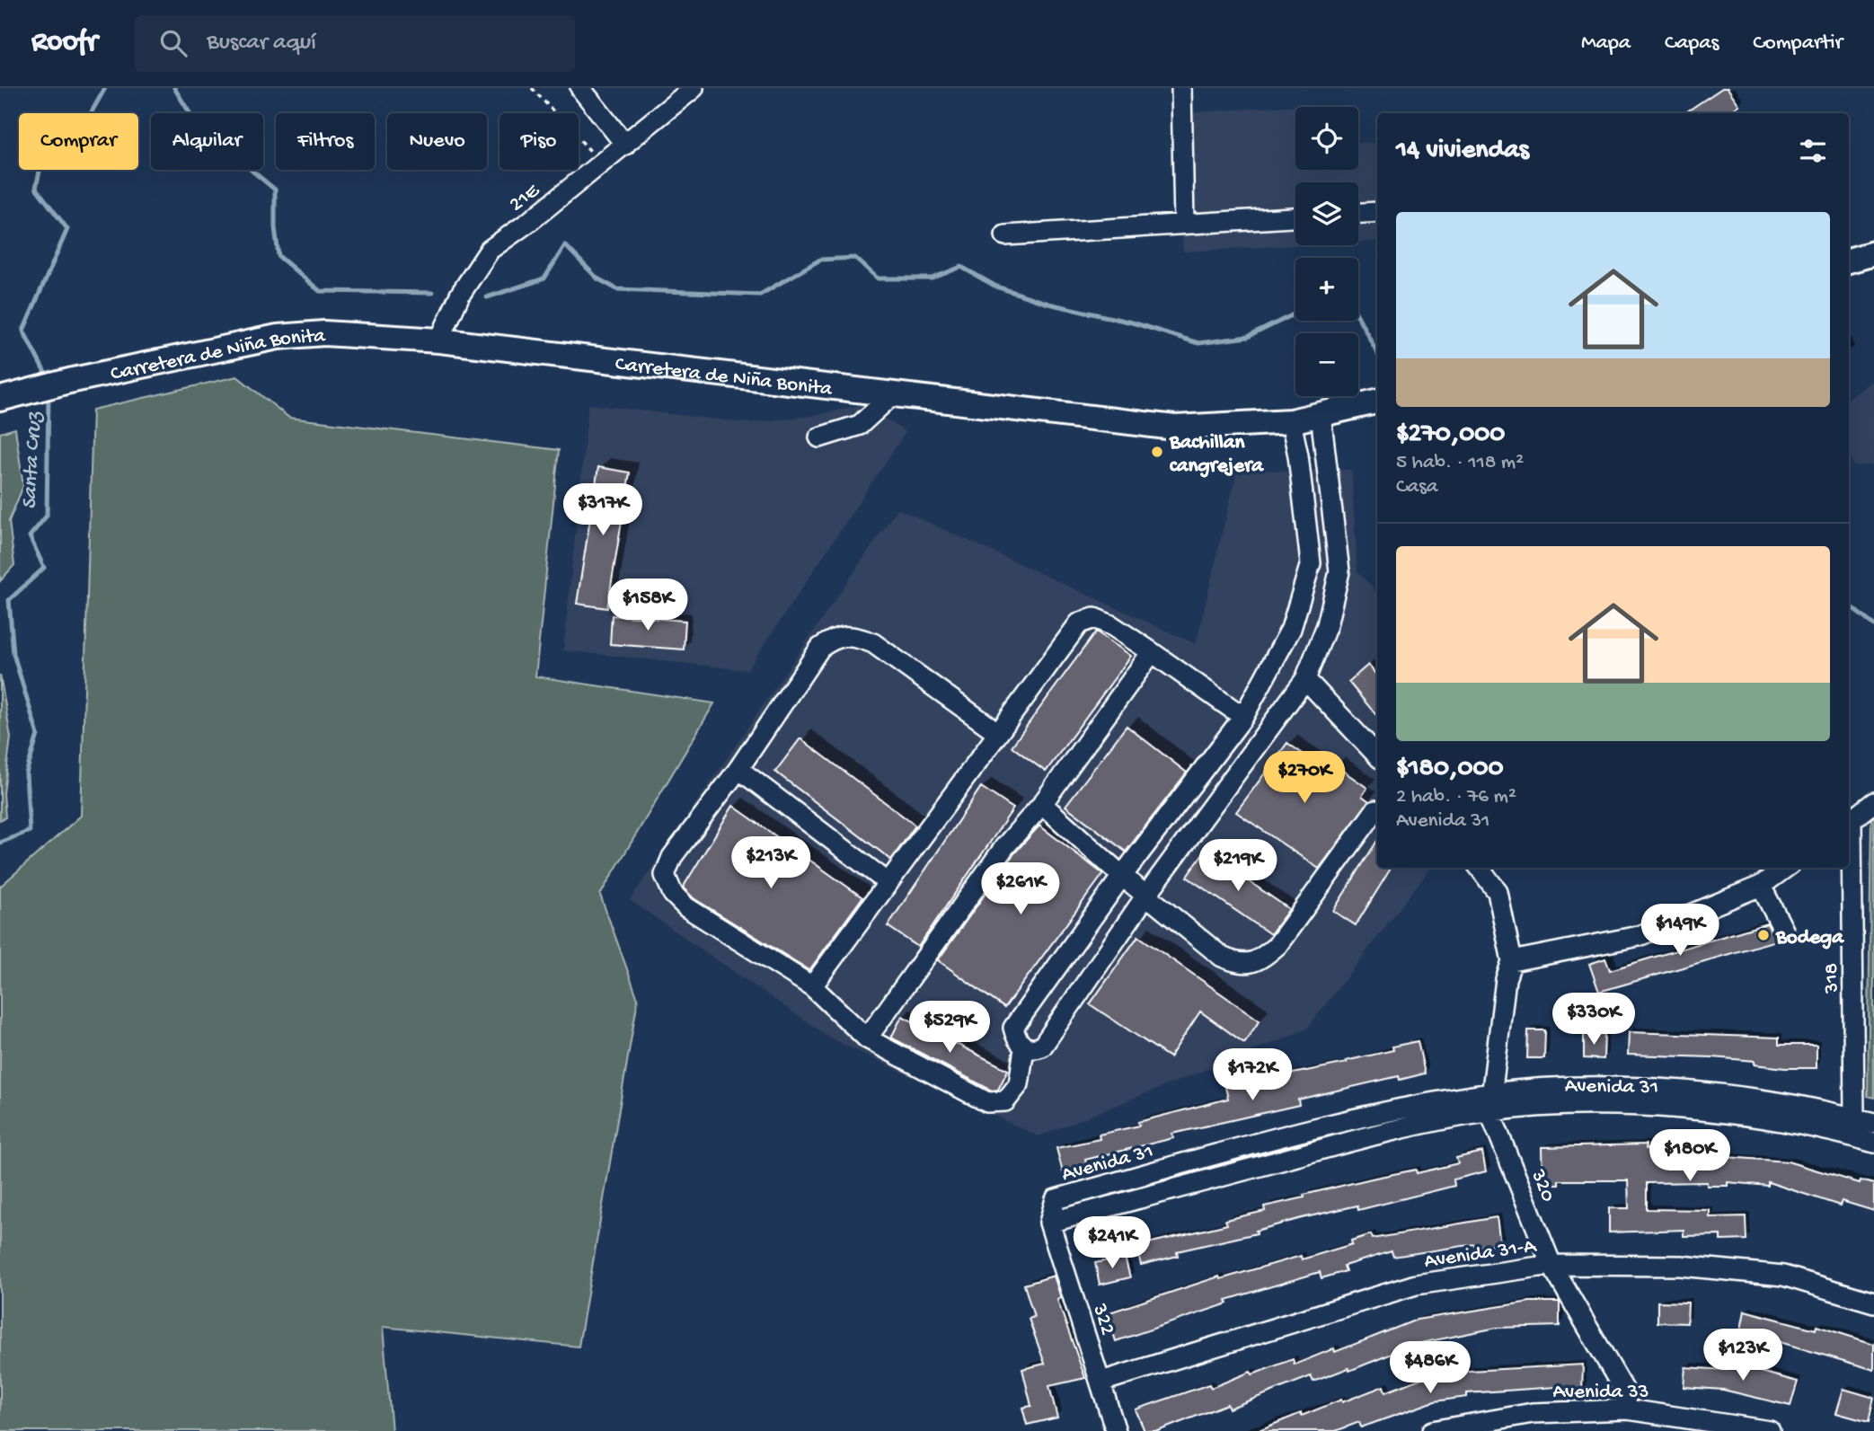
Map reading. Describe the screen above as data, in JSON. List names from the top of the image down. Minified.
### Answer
{"streets":{"main road":["Carretera de Niña Bonita"],"street":["21E","318","Avenida 31","320","Avenida 31-A","322","Avenida 33"]},"crossings":[["21E","Carretera de Niña Bonita"],["318","Avenida 31"],["Avenida 31","320"],["Avenida 31","322"],["320","Avenida 31-A"],["320","Avenida 33"],["Avenida 31-A","322"]],"water":["Santa Cruz"],"places":["Bachillan cangrejera","Bodega"],"page":{"header":"Roofr","search":"Buscar aquí","nav":["Mapa","Capas","Compartir"],"map_buttons":["+","−"],"chip":["Comprar","Alquilar","Filtros","Nuevo","Piso"],"heading":"14 viviendas","list":[{"name":"$270,000","note":"5 hab. · 118 m² · Casa"},{"name":"$180,000","note":"2 hab. · 76 m² · Avenida 31"}],"price":["$317K","$158K","$270K","$213K","$219K","$261K","$149K","$330K","$529K","$172K","$180K","$241K","$123K","$486K"]}}
